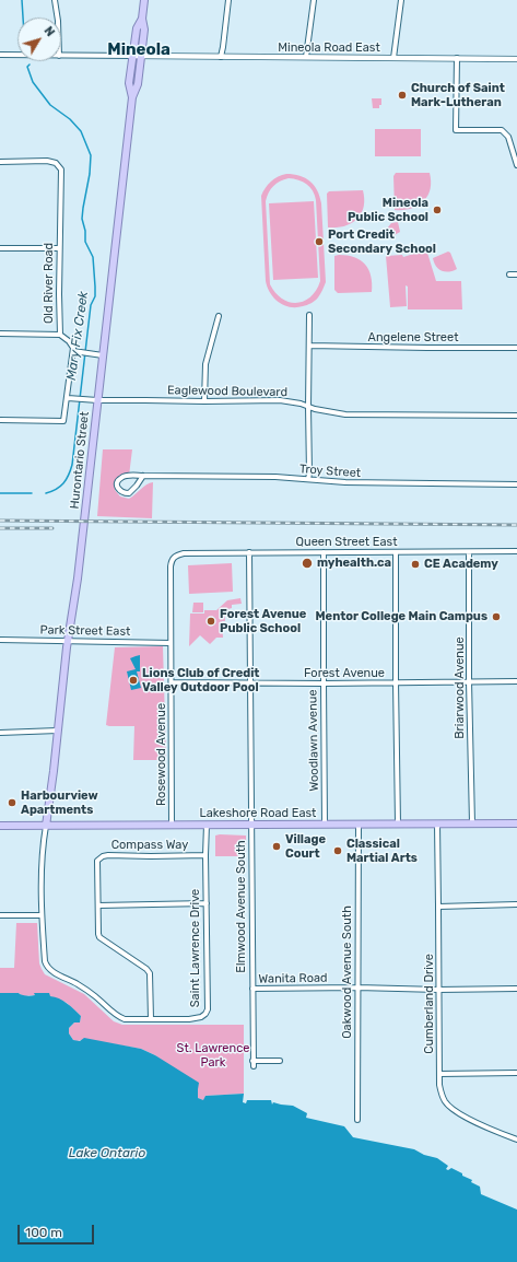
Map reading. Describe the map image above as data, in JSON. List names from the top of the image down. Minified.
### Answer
{"streets":{"main road":["Hurontario Street","Lakeshore Road East"],"street":["Mineola Road East","Old River Road","Angelene Street","Eaglewood Boulevard","Troy Street","Queen Street East","Park Street East","Forest Avenue","Briarwood Avenue","Woodlawn Avenue","Rosewood Avenue","Compass Way","Elmwood Avenue South","Saint Lawrence Drive","Oakwood Avenue South","Wanita Road","Cumberland Drive"]},"crossings":[["Mineola Road East","Hurontario Street"],["Eaglewood Boulevard","Hurontario Street"],["Hurontario Street","Park Street East"],["Hurontario Street","Lakeshore Road East"],["Hurontario Street","Saint Lawrence Drive"],["Queen Street East","Briarwood Avenue"],["Queen Street East","Woodlawn Avenue"],["Queen Street East","Rosewood Avenue"],["Queen Street East","Elmwood Avenue South"],["Park Street East","Rosewood Avenue"],["Forest Avenue","Briarwood Avenue"],["Forest Avenue","Woodlawn Avenue"],["Forest Avenue","Rosewood Avenue"],["Forest Avenue","Elmwood Avenue South"],["Briarwood Avenue","Lakeshore Road East"],["Woodlawn Avenue","Lakeshore Road East"],["Rosewood Avenue","Lakeshore Road East"],["Lakeshore Road East","Elmwood Avenue South"],["Lakeshore Road East","Saint Lawrence Drive"],["Lakeshore Road East","Oakwood Avenue South"],["Lakeshore Road East","Cumberland Drive"],["Compass Way","Saint Lawrence Drive"],["Elmwood Avenue South","Wanita Road"],["Oakwood Avenue South","Wanita Road"],["Wanita Road","Cumberland Drive"]],"districts":["Mineola"],"water":["Mary Fix Creek","Lake Ontario"],"parks":["St. Lawrence Park"],"places":["Church of Saint Mark-Lutheran","Mineola Public School","Port Credit Secondary School","myhealth.ca","CE Academy","Mentor College Main Campus","Forest Avenue Public School","Lions Club of Credit Valley Outdoor Pool","Harbourview Apartments","Village Court","Classical Martial Arts"],"scale_bar":"100 m","north":"top right"}
